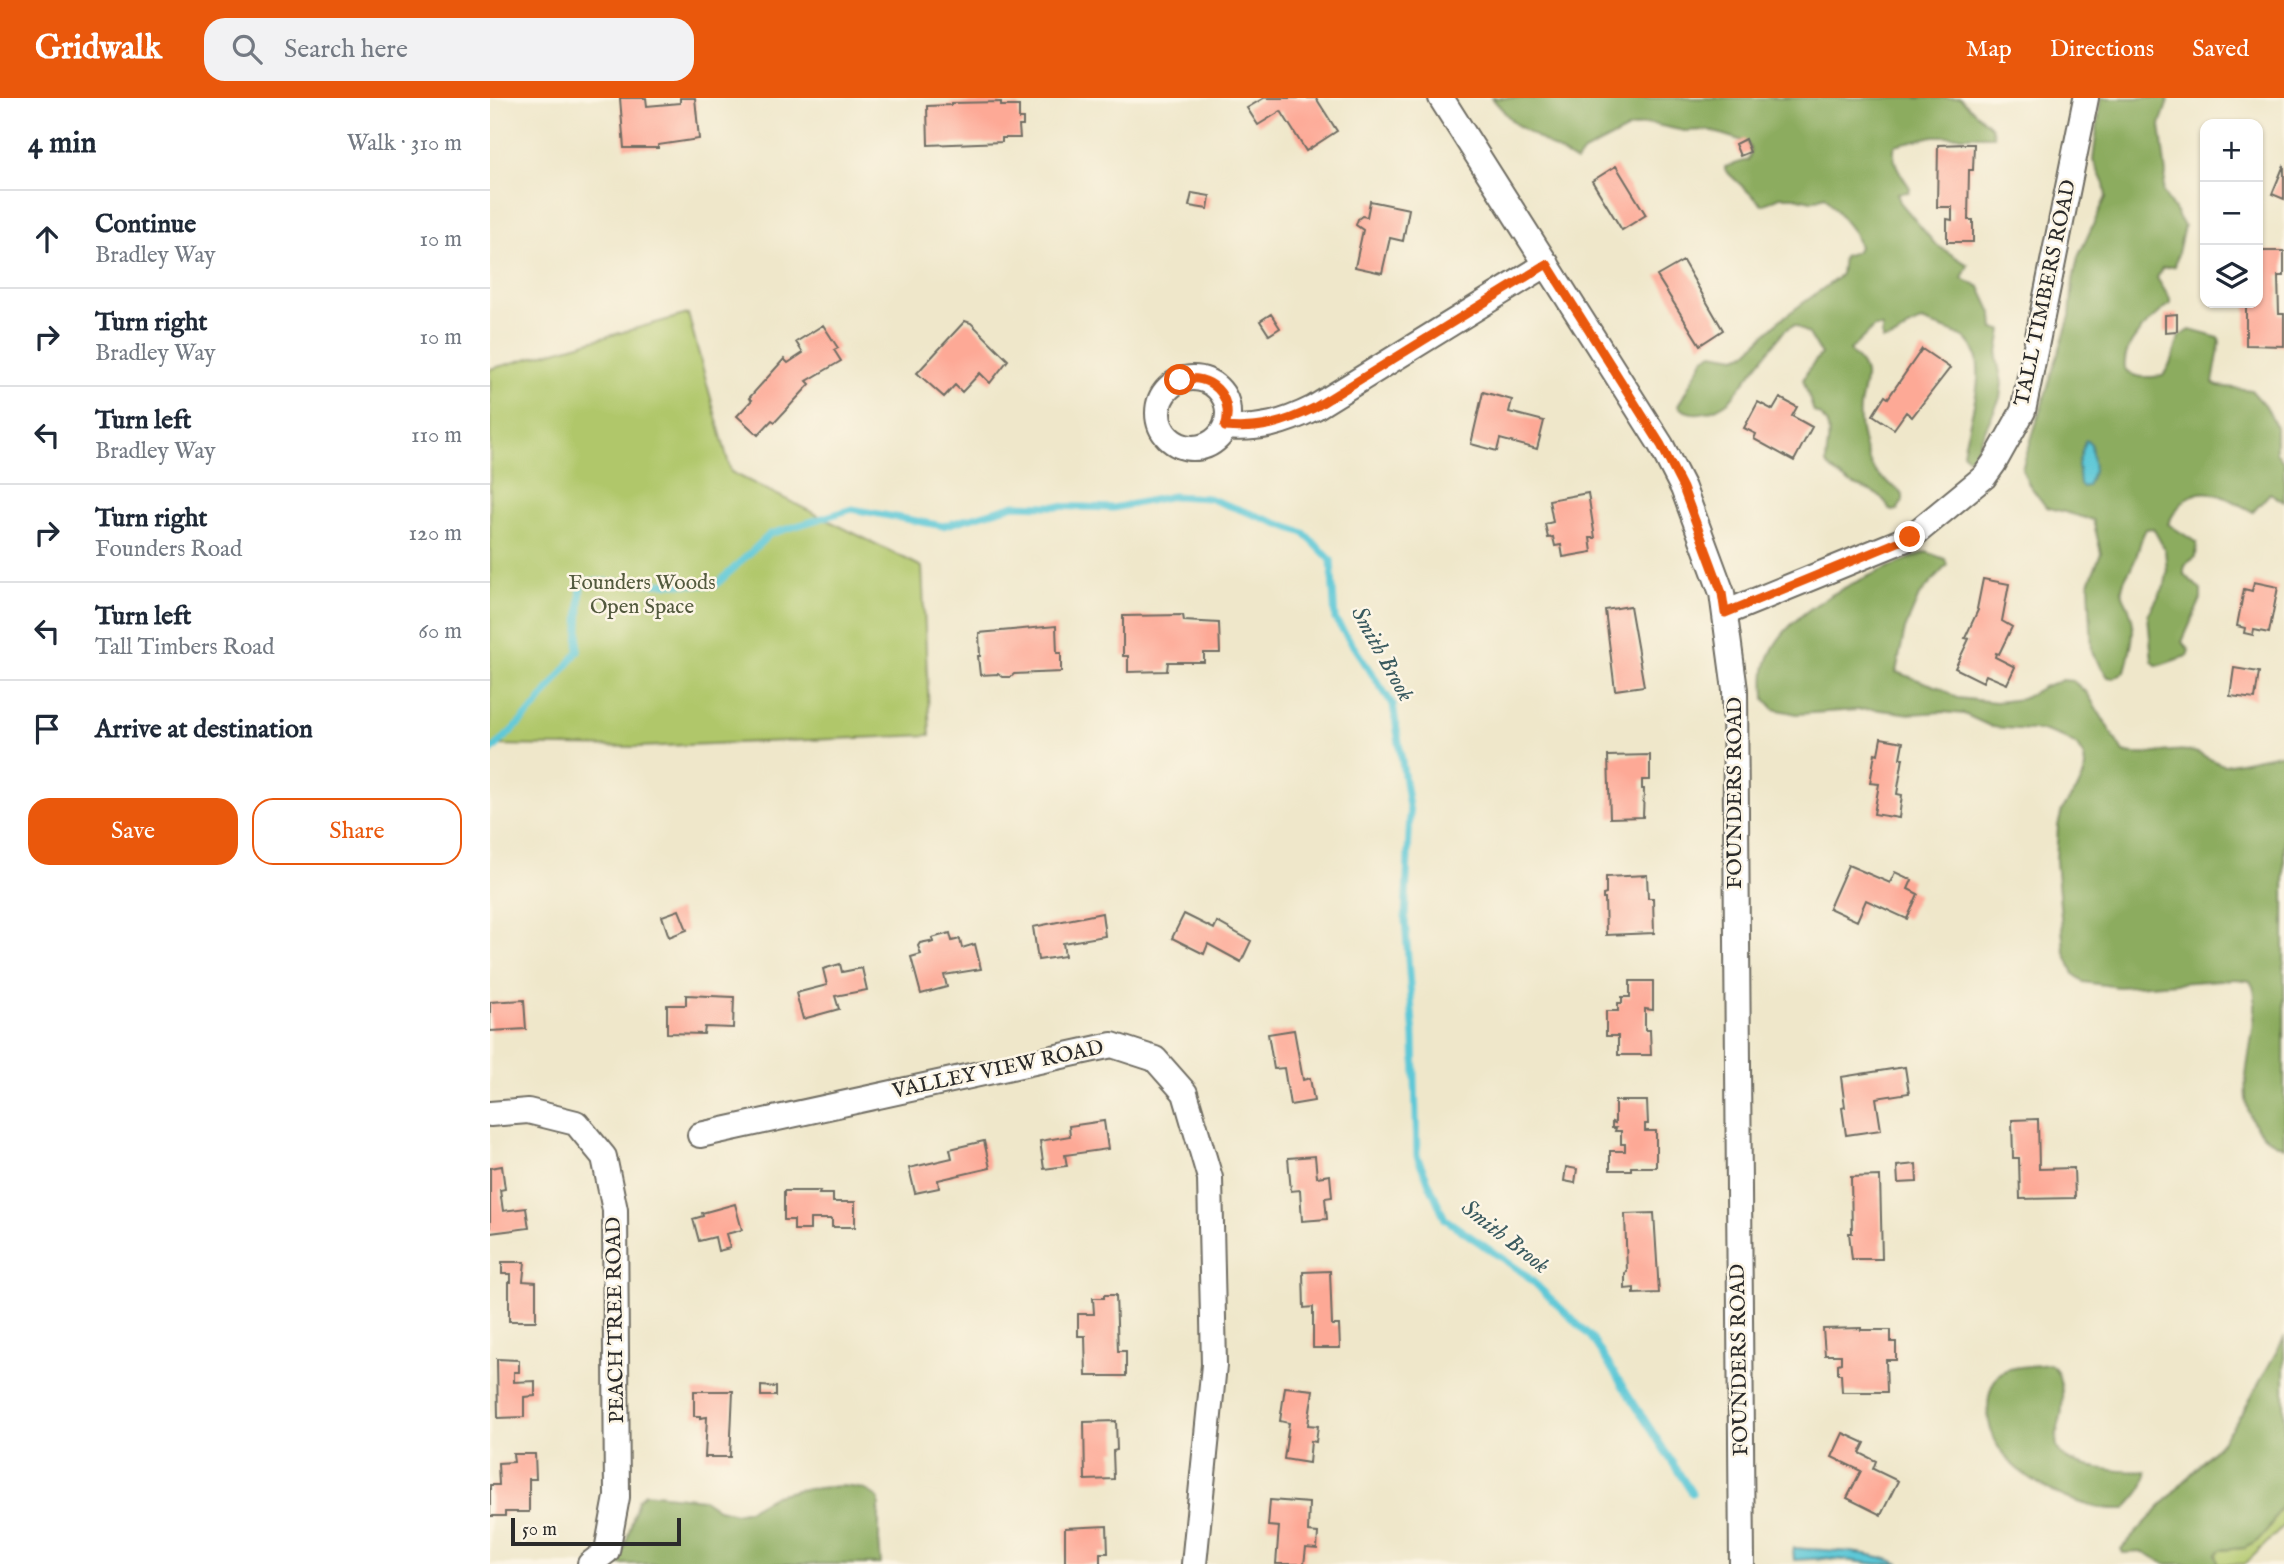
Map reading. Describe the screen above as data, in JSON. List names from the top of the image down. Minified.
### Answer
{"streets":{"street":["TALL TIMBERS ROAD","FOUNDERS ROAD","VALLEY VIEW ROAD","PEACH TREE ROAD"]},"crossings":[["TALL TIMBERS ROAD","FOUNDERS ROAD"]],"water":["Smith Brook"],"parks":["Founders Woods Open Space"],"scale_bar":"50 m","page":{"header":"Gridwalk","search":"Search here","nav":["Map","Directions","Saved"],"heading":["4 min","Walk · 310 m"],"map_buttons":["+","−"],"list":[["Continue","Bradley Way","10 m"],["Turn right","Bradley Way","10 m"],["Turn left","Bradley Way","110 m"],["Turn right","Founders Road","120 m"],["Turn left","Tall Timbers Road","60 m"],"Arrive at destination"],"buttons":["Save","Share"],"scale":"50 m"}}
